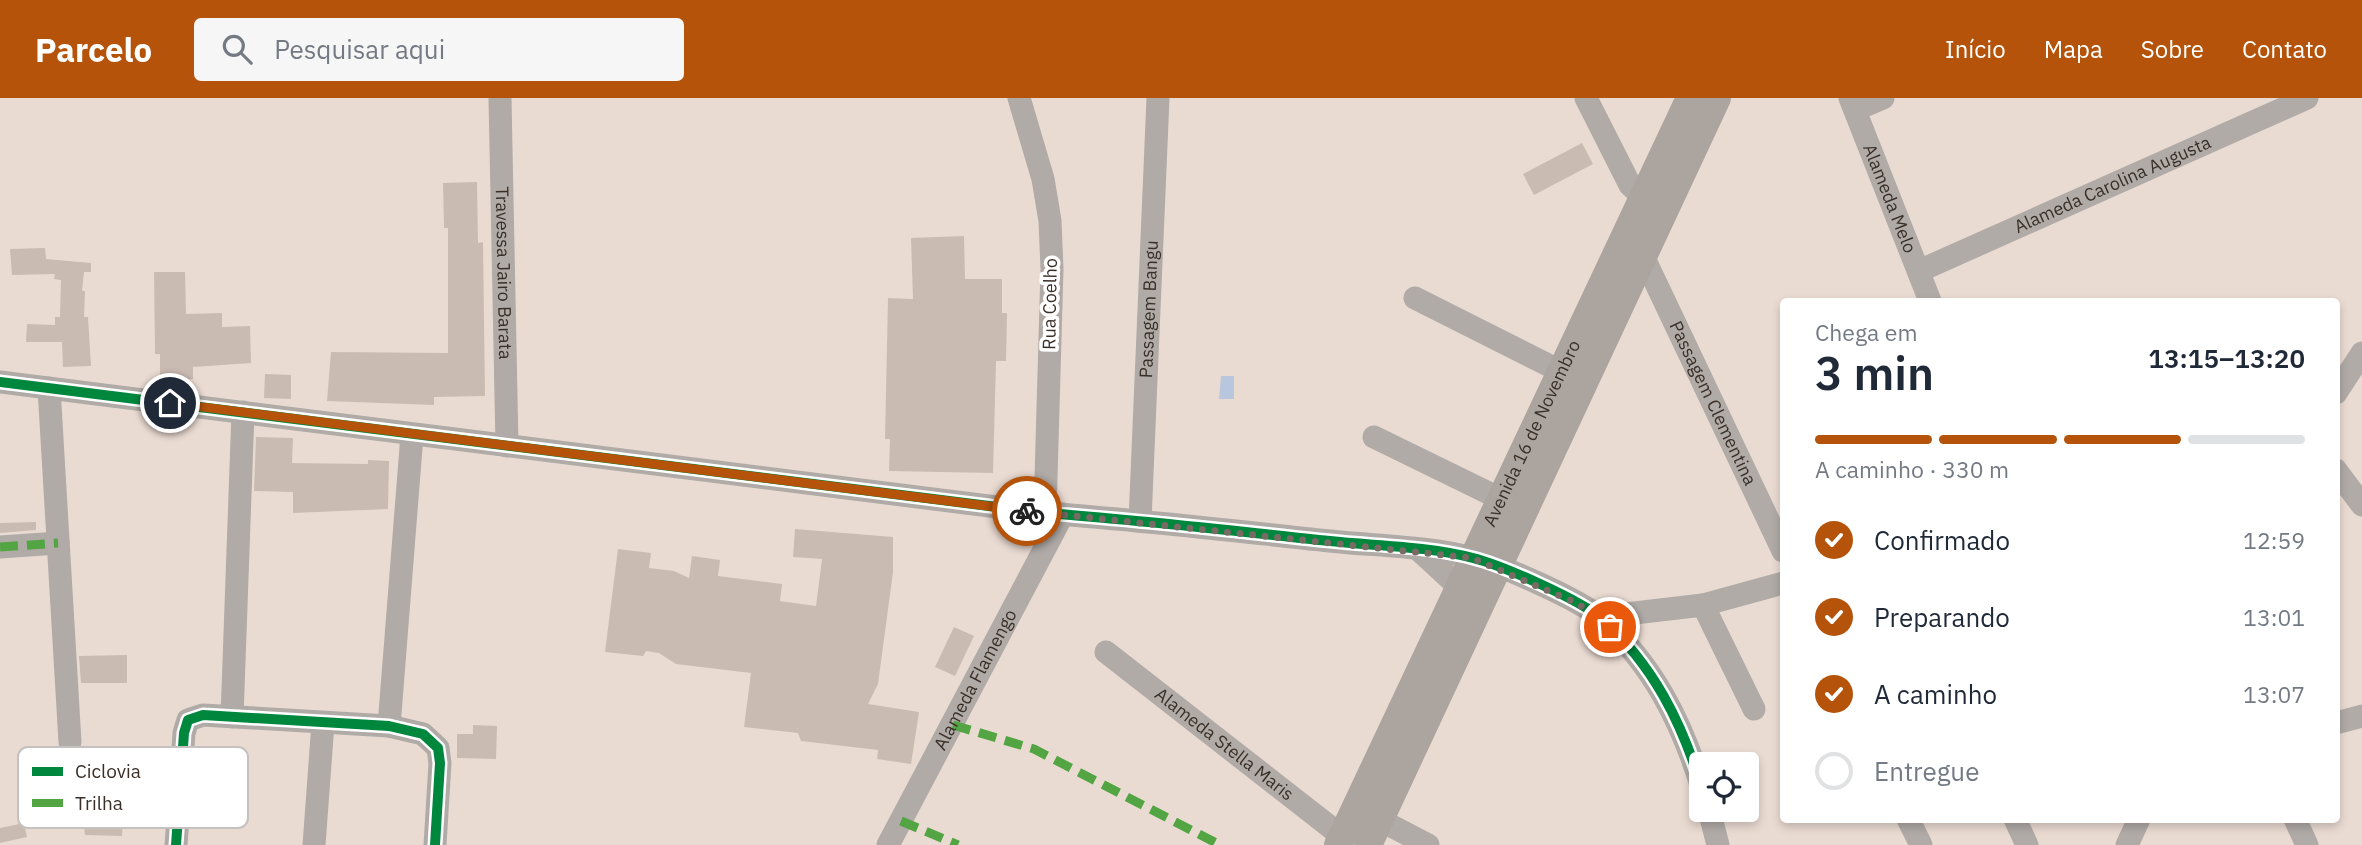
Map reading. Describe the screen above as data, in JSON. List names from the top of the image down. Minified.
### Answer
{"streets":{"main road":["Avenida 16 de Novembro"],"street":["Alameda Carolina Augusta","Alameda Melo","Travessa Jairo Barata","Rua Coelho","Passagem Bangu","Passagem Clementina","Alameda Flamengo","Alameda Stella Maris"]},"crossings":[["Alameda Carolina Augusta","Alameda Melo"],["Rua Coelho","Alameda Flamengo"],["Passagem Clementina","Avenida 16 de Novembro"],["Avenida 16 de Novembro","Alameda Stella Maris"]],"legend":["Ciclovia","Trilha"],"page":{"header":"Parcelo","search":"Pesquisar aqui","nav":["Início","Mapa","Sobre","Contato"],"heading":["3 min","Chega em","13:15–13:20"],"bar":"A caminho · 330 m","list":[["Confirmado","12:59"],["Preparando","13:01"],["A caminho","13:07"],"Entregue"]}}
